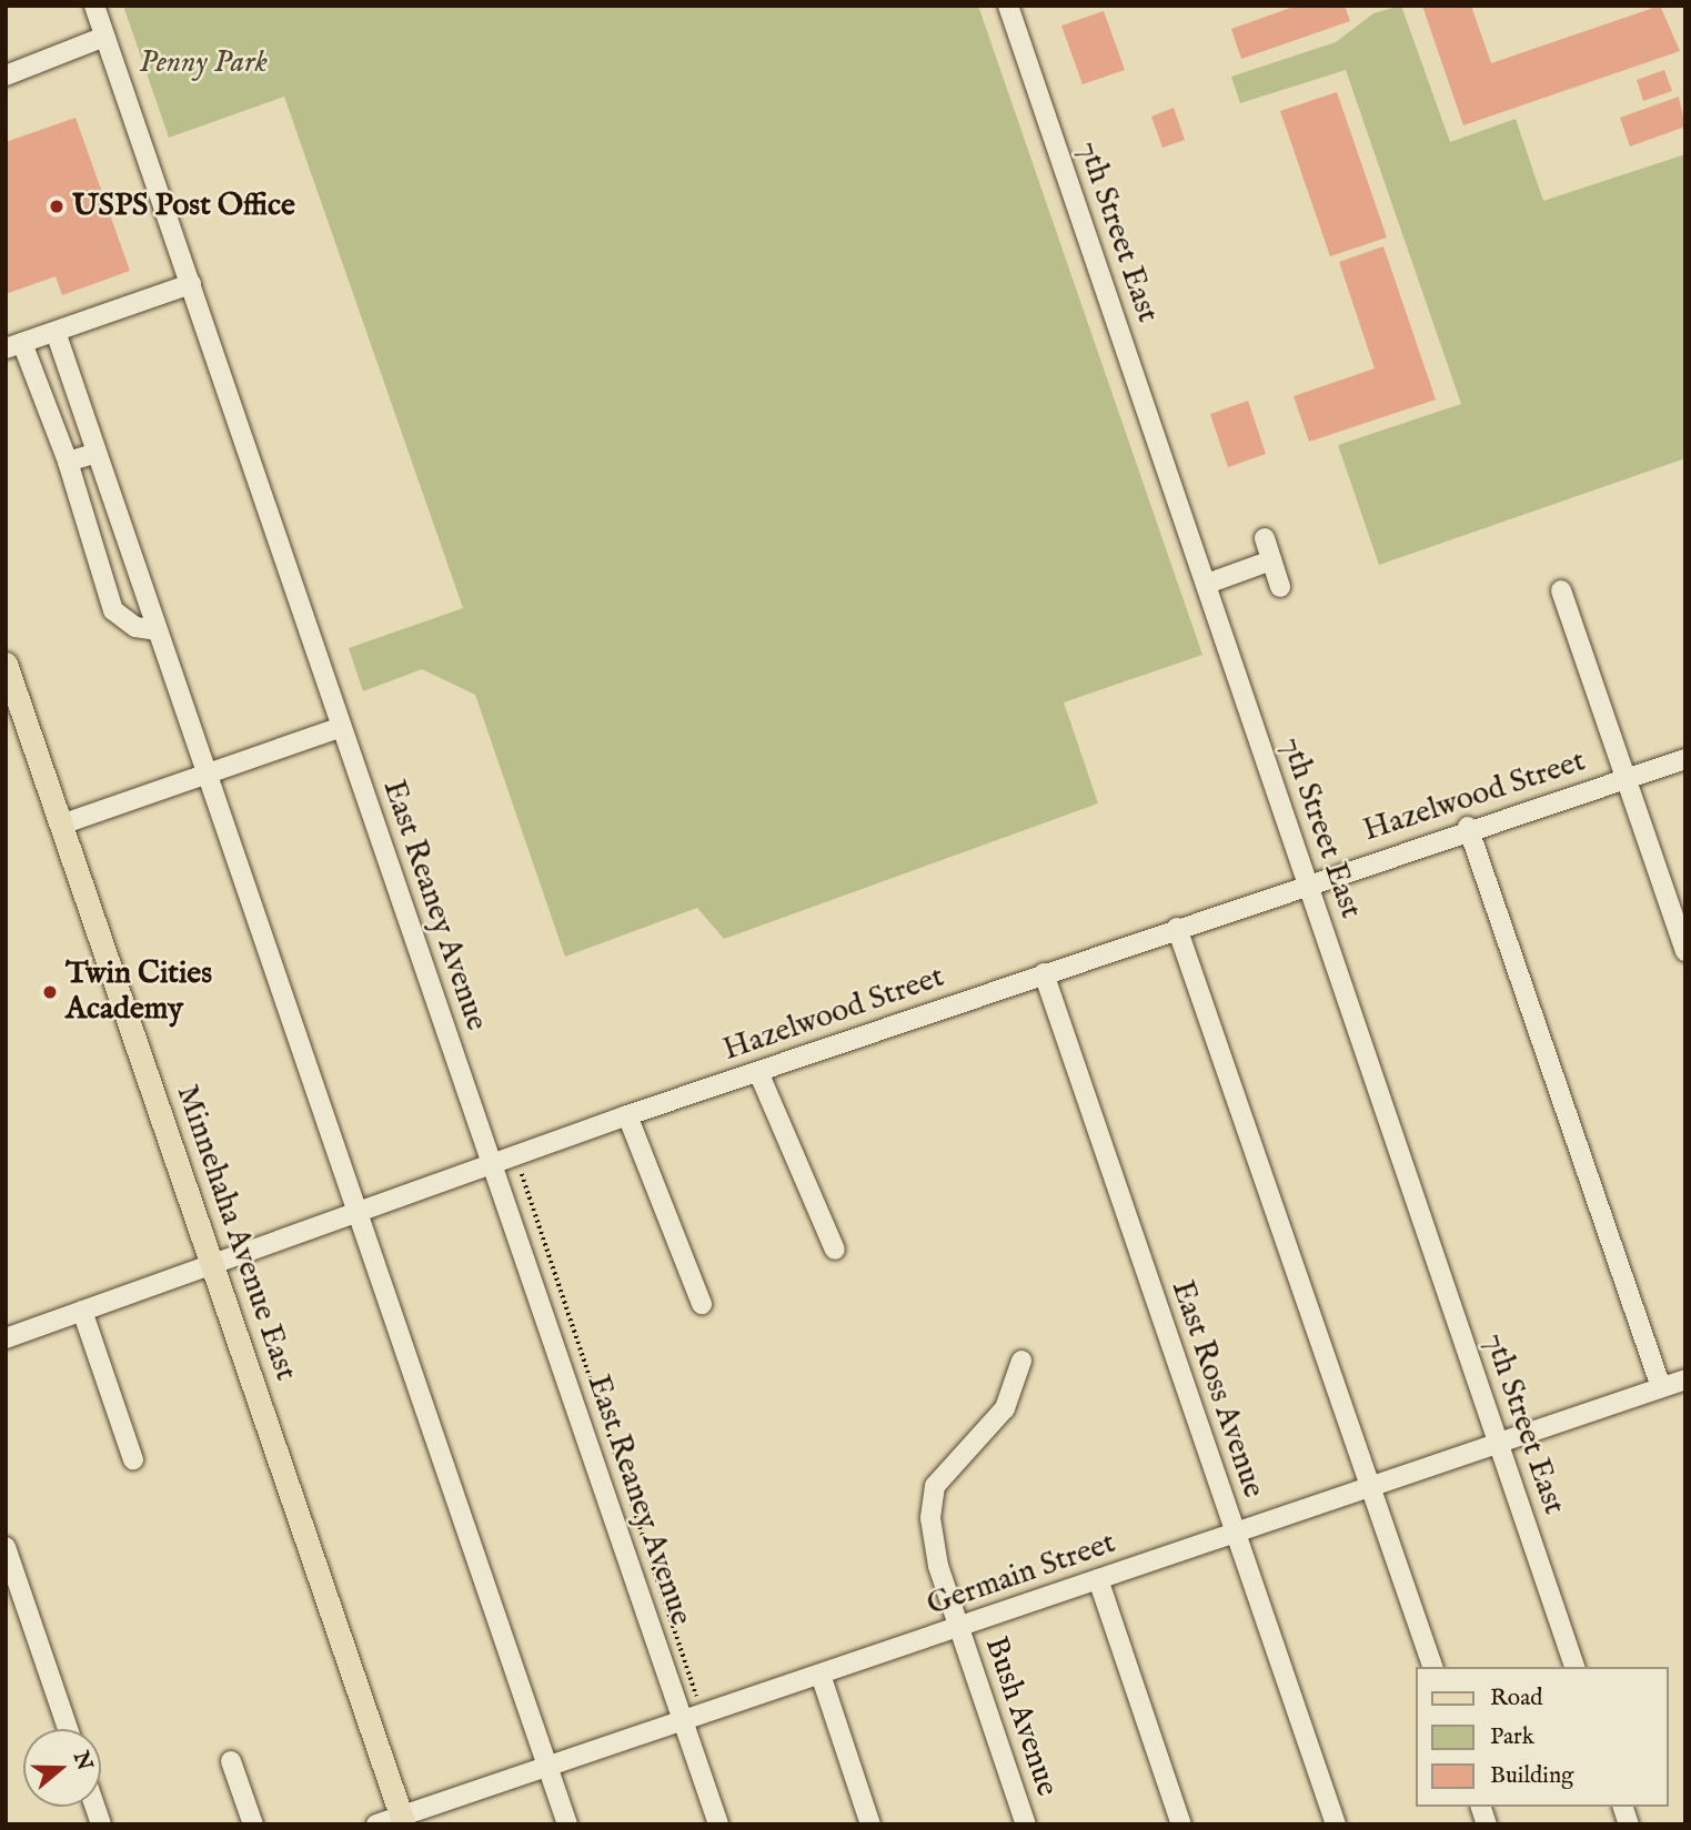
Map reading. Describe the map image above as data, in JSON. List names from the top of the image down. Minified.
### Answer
{"streets":{"main road":["Minnehaha Avenue East"],"street":["7th Street East","Hazelwood Street","East Reaney Avenue","East Ross Avenue","Germain Street","Bush Avenue"]},"crossings":[["7th Street East","Hazelwood Street"],["7th Street East","Germain Street"],["Hazelwood Street","East Reaney Avenue"],["Hazelwood Street","Minnehaha Avenue East"],["Hazelwood Street","East Ross Avenue"],["East Reaney Avenue","Germain Street"],["Minnehaha Avenue East","Germain Street"],["East Ross Avenue","Germain Street"],["Germain Street","Bush Avenue"]],"parks":["Penny Park"],"places":["USPS Post Office","Twin Cities Academy"],"legend":["Road","Park","Building"],"north":"right"}
